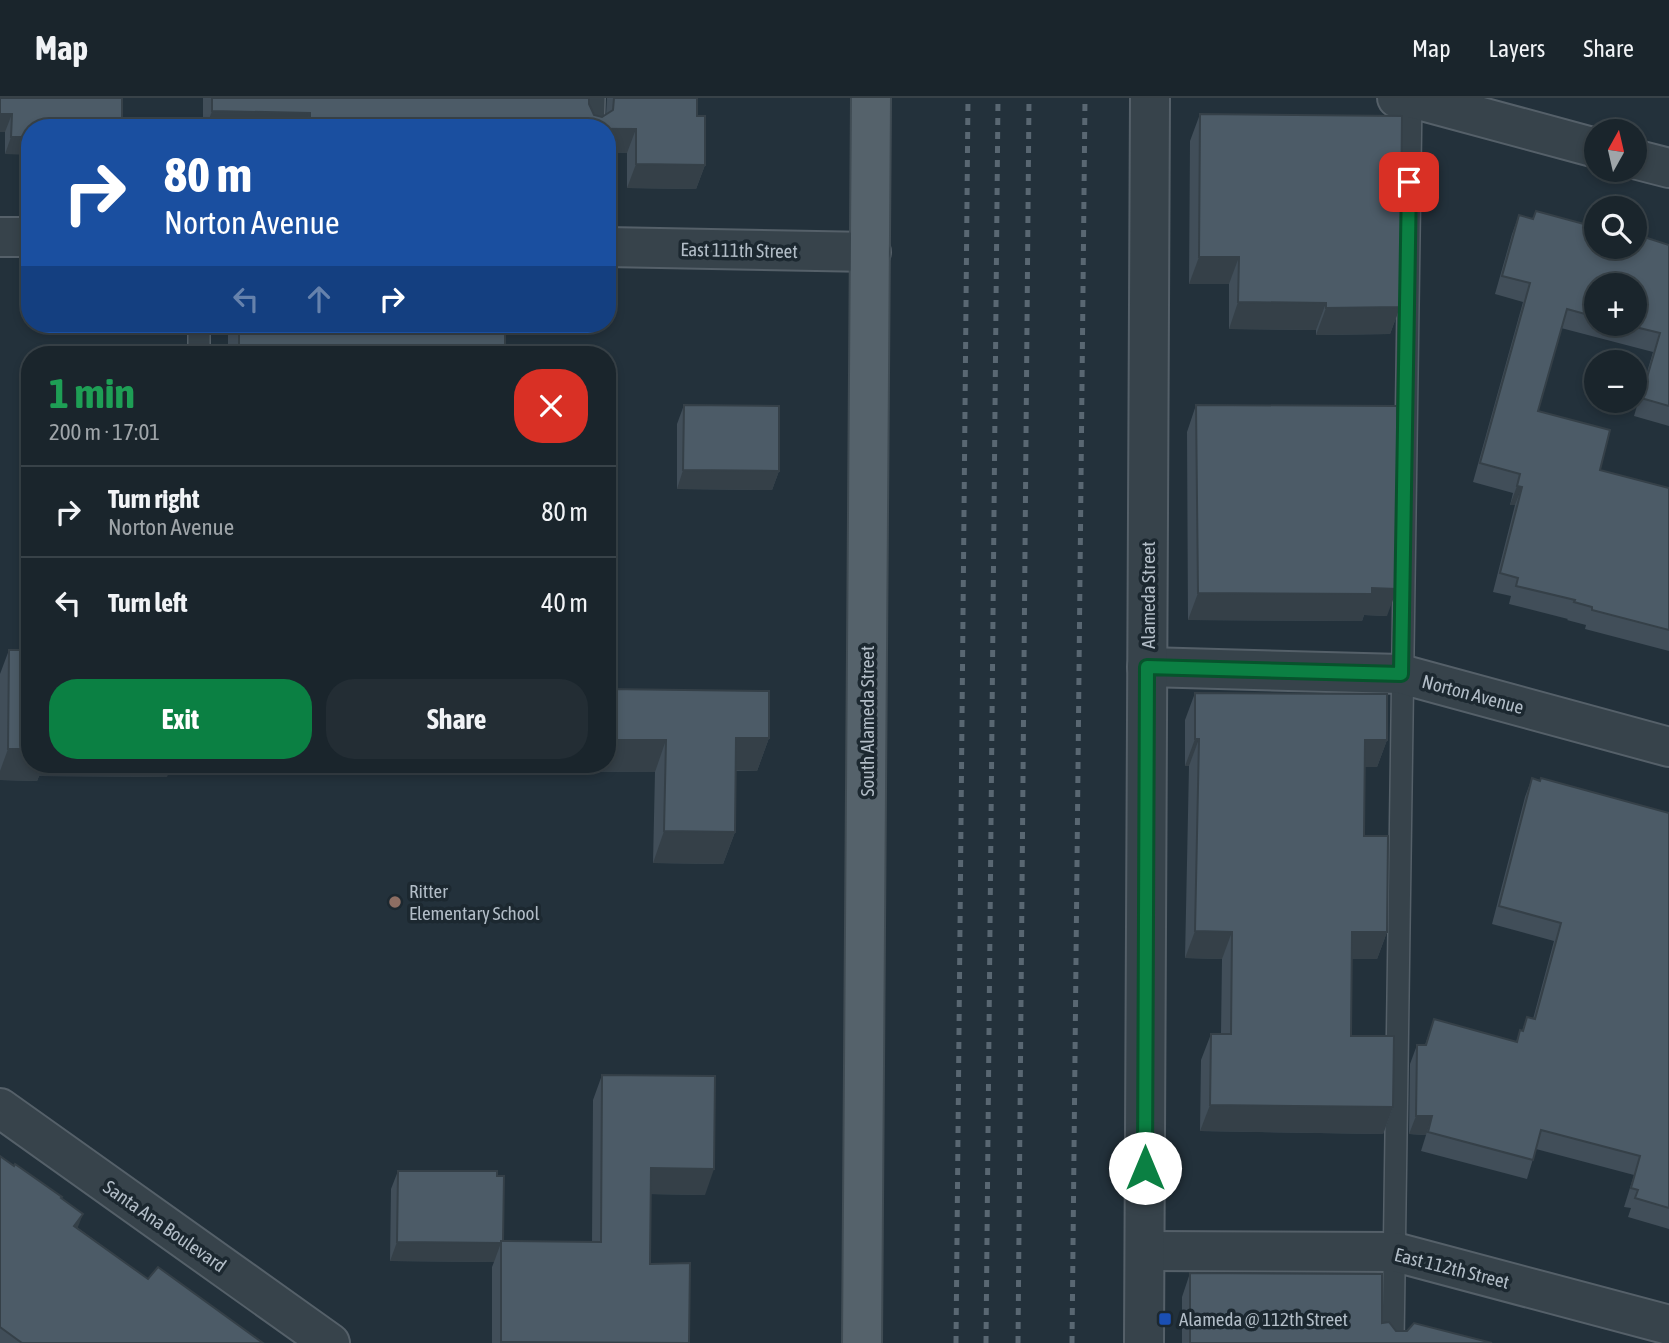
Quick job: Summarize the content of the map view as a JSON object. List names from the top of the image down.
{
  "streets": {
    "main road": ["South Alameda Street"],
    "street": [
      "East 111th Street",
      "Alameda Street",
      "Norton Avenue",
      "Santa Ana Boulevard",
      "East 112th Street"
    ]
  },
  "crossings": [
    ["East 111th Street", "South Alameda Street"],
    ["Alameda Street", "Norton Avenue"],
    ["Alameda Street", "East 112th Street"]
  ],
  "places": {
    "other": ["Ritter Elementary School"],
    "transit": ["Alameda @ 112th Street"]
  },
  "north": "top",
  "page": {
    "header": "Map",
    "nav": ["Map", "Layers", "Share"],
    "map_buttons": ["+", "−"],
    "turn": ["80 m", "Norton Avenue"],
    "heading": ["1 min", "200 m · 17:01"],
    "list": [
      {
        "name": "Turn right",
        "note": "Norton Avenue",
        "value": "80 m"
      },
      {
        "name": "Turn left",
        "value": "40 m"
      }
    ],
    "buttons": ["Exit", "Share"]
  }
}
